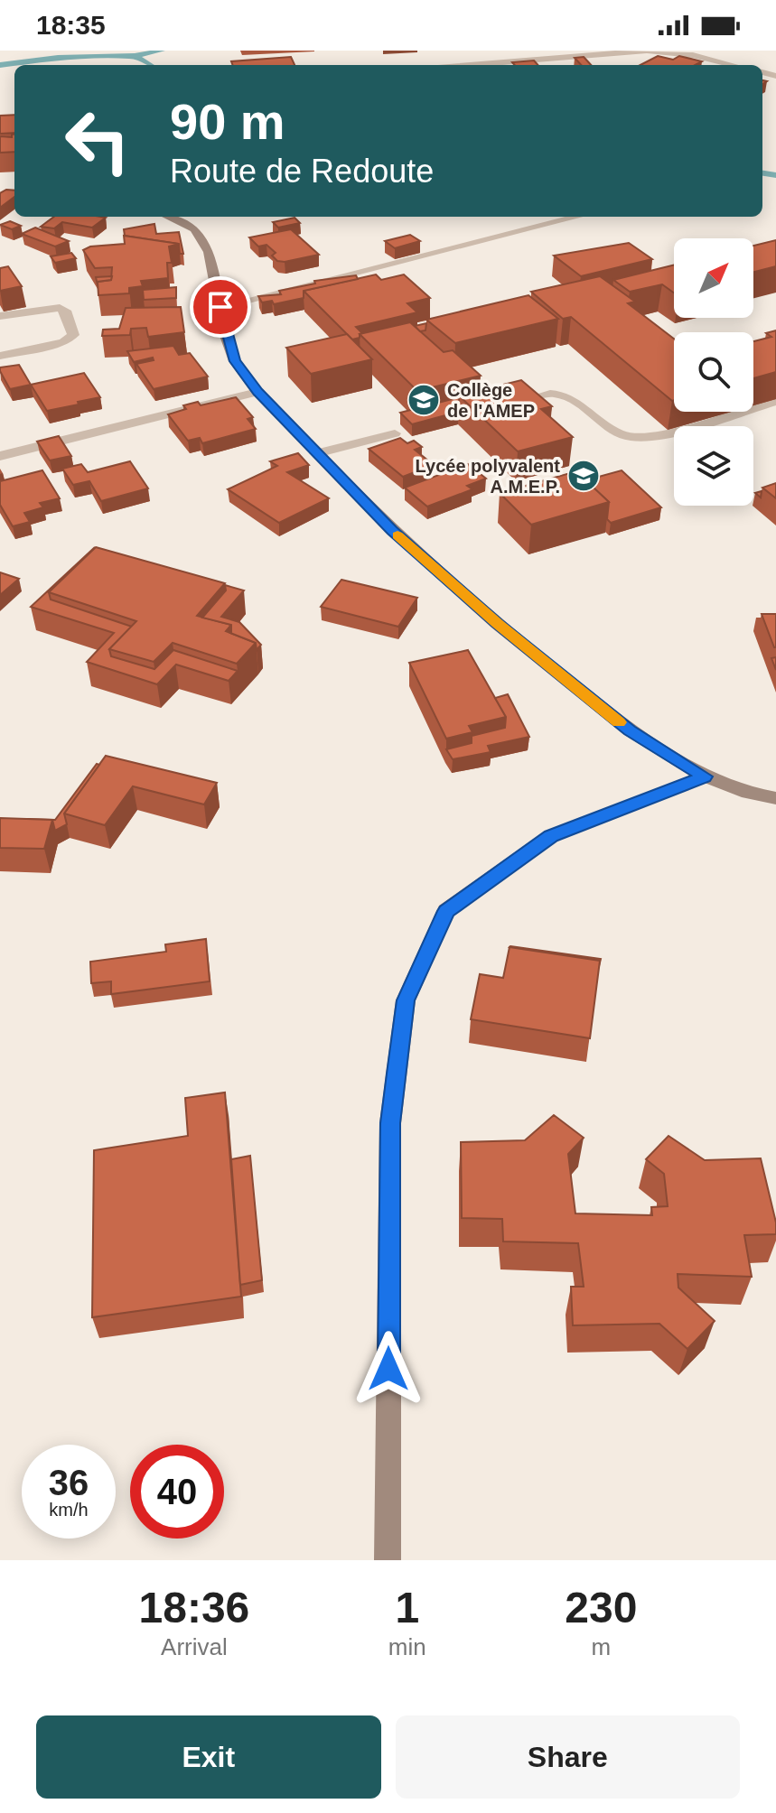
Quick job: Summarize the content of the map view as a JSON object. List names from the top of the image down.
{
  "places": {
    "school or university": ["Collège de l'AMEP", "Lycée polyvalent A.M.E.P."]
  },
  "north": "top right",
  "page": {
    "status": "18:35",
    "turn": ["90 m", "Route de Redoute"],
    "speed": "36 km/h",
    "limit": "40",
    "eta": [
      "18:36",
      "Arrival",
      "1",
      "min",
      "230",
      "m"
    ],
    "buttons": ["Exit", "Share"]
  }
}
